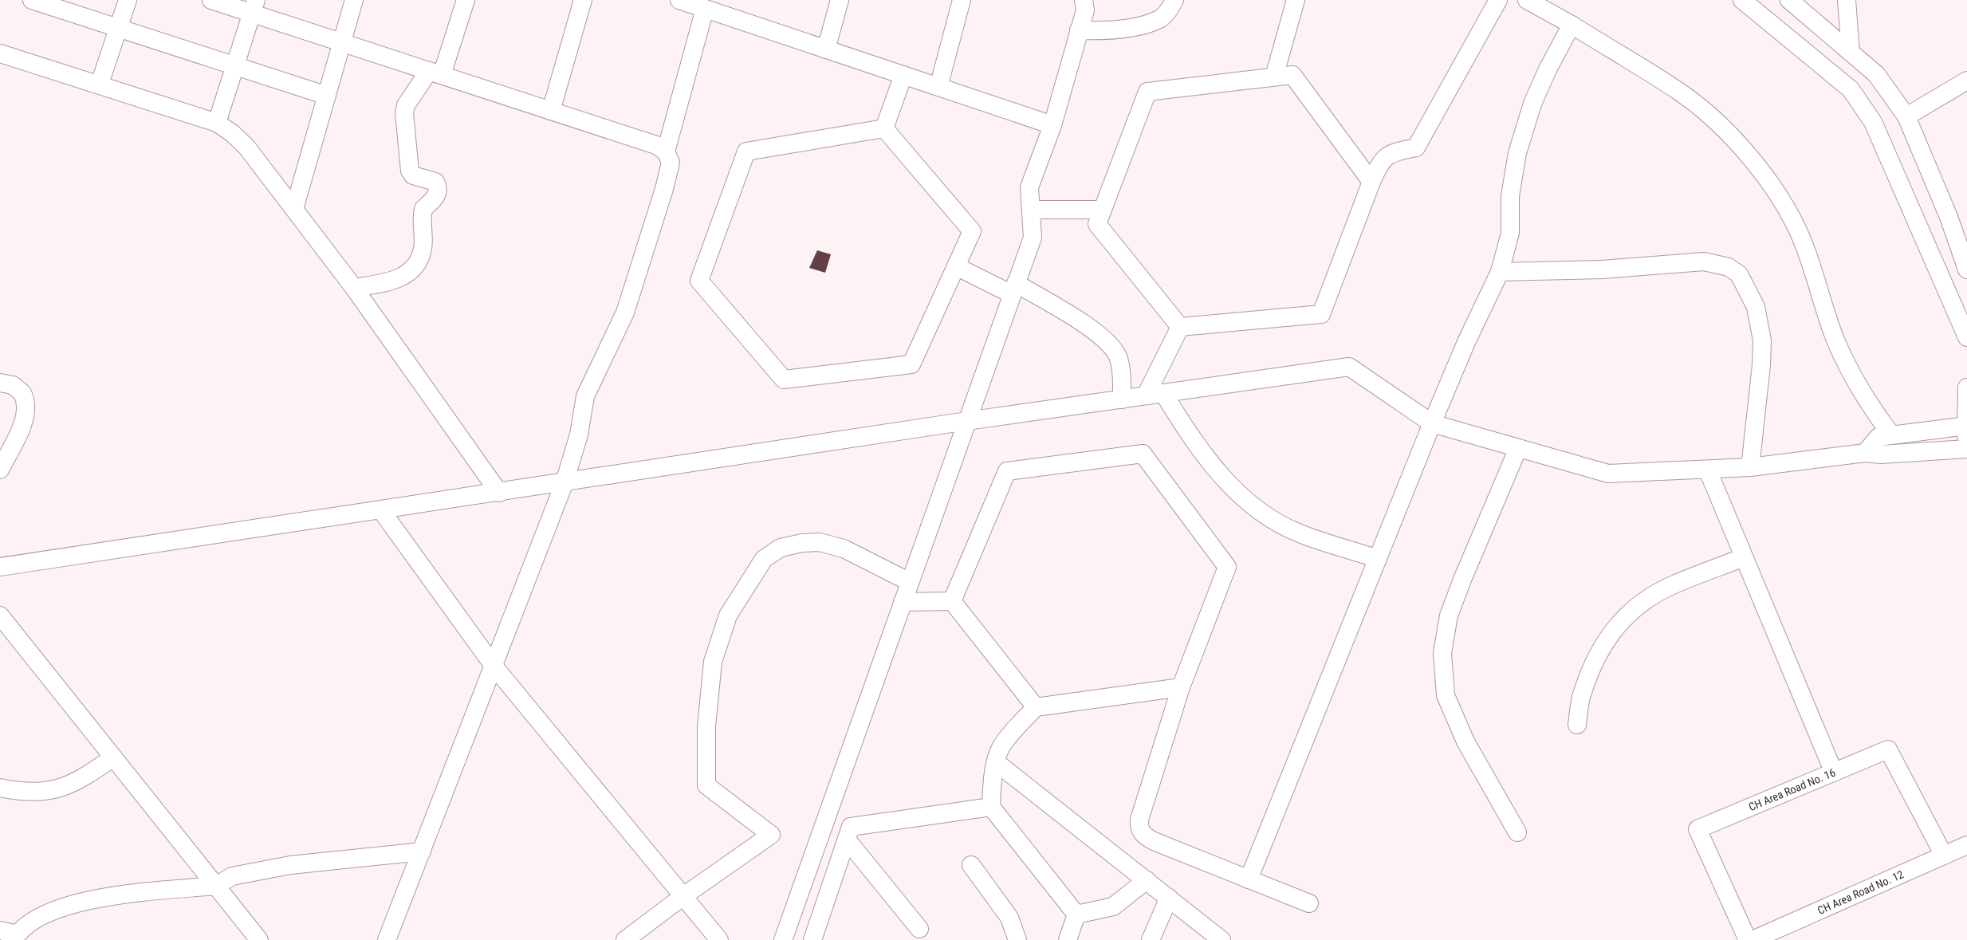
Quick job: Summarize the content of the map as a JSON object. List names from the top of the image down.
{
  "streets": {
    "street": ["CH Area Road No. 16", "CH Area Road No. 12"]
  },
  "crossings": [
    ["CH Area Road No. 16", "CH Area Road No. 12"]
  ]
}
